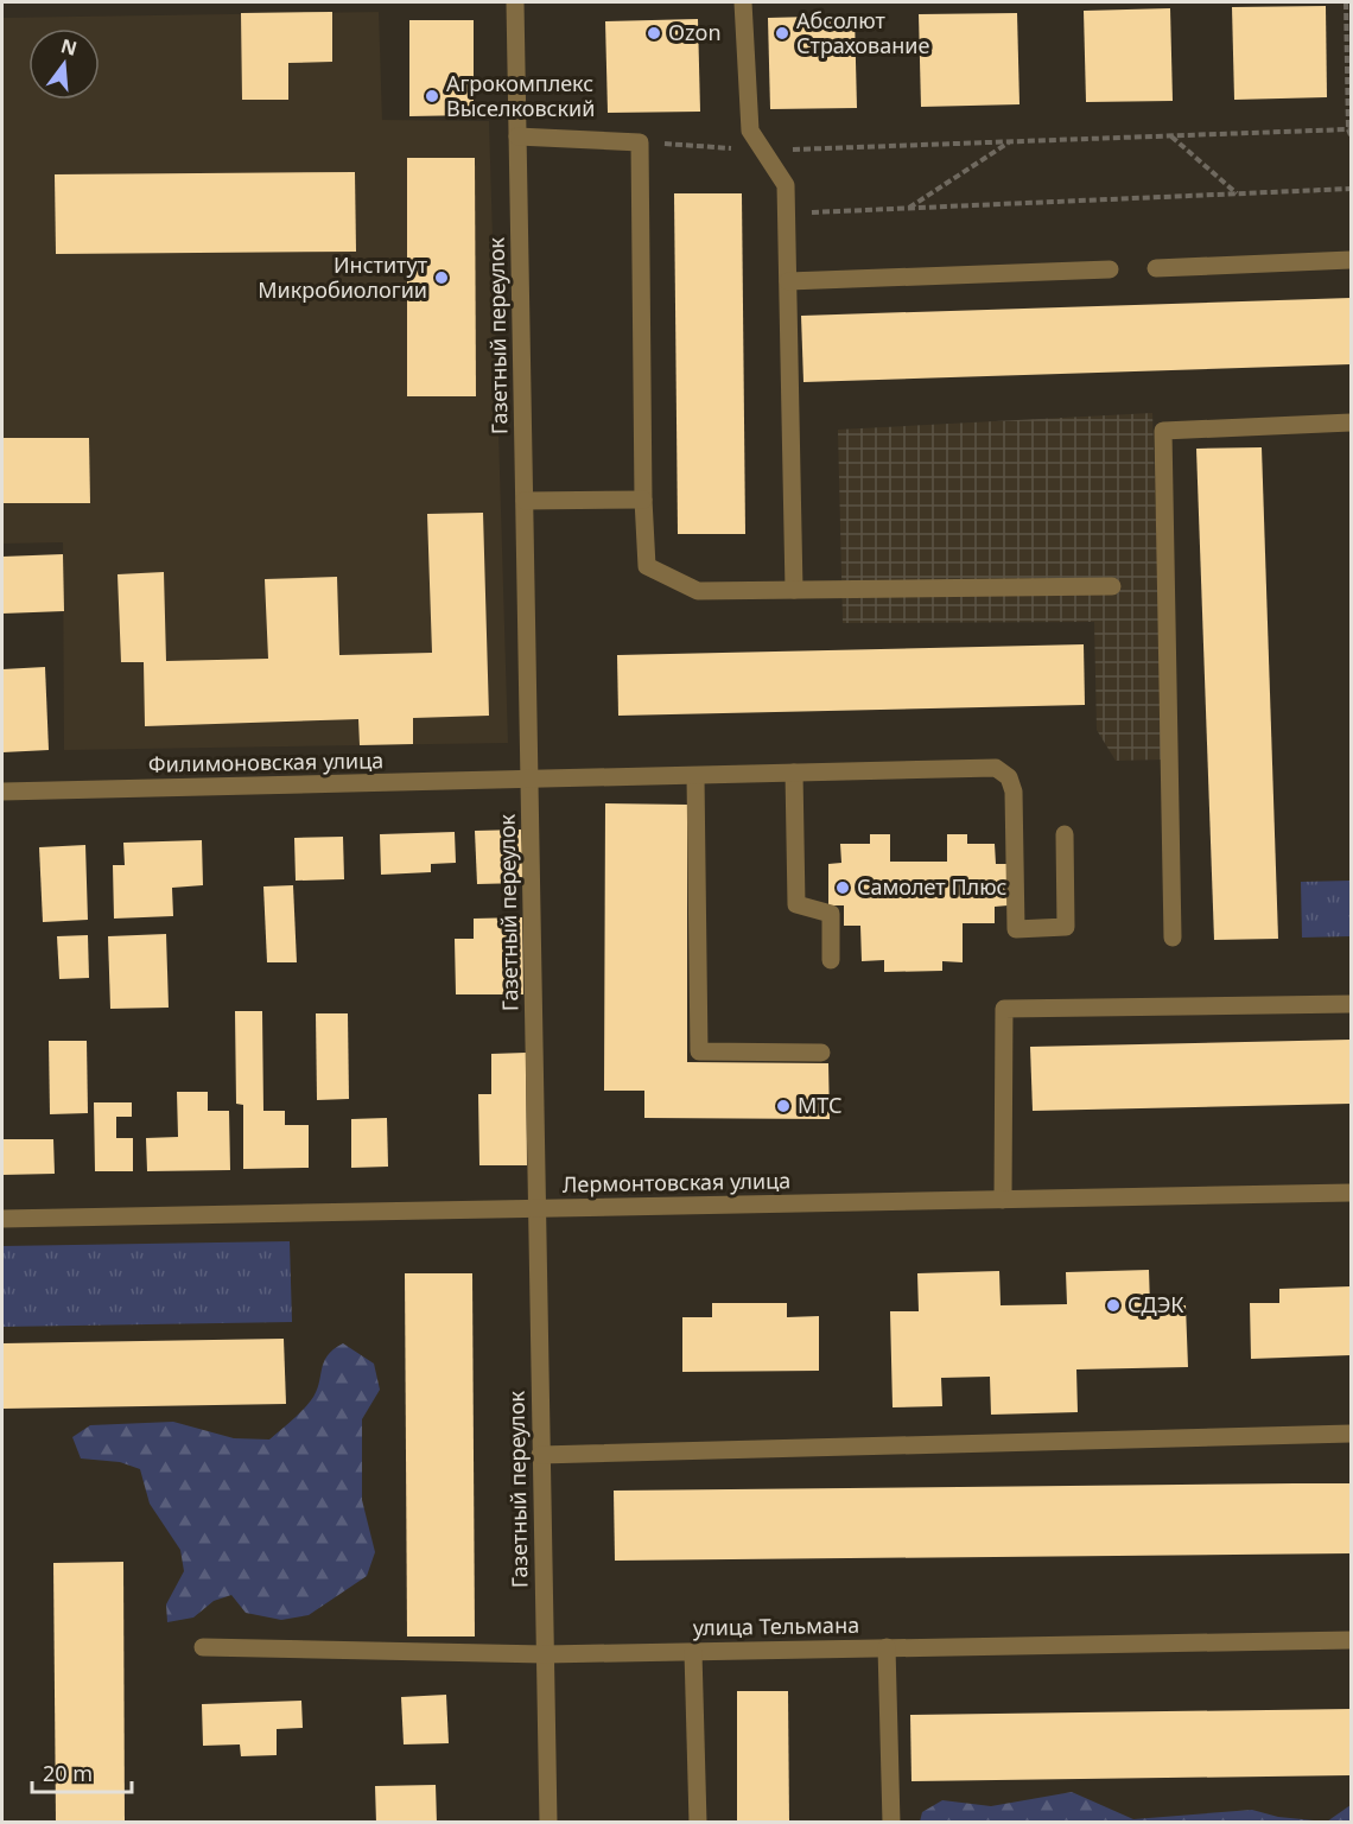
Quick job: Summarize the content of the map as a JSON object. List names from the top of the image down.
{
  "streets": {
    "street": [
      "Газетный переулок",
      "Филимоновская улица",
      "Лермонтовская улица",
      "улица Тельмана"
    ]
  },
  "crossings": [
    ["Газетный переулок", "Филимоновская улица"],
    ["Газетный переулок", "Лермонтовская улица"],
    ["Газетный переулок", "улица Тельмана"]
  ],
  "places": [
    "Ozon",
    "Абсолют Страхование",
    "Агрокомплекс Выселковский",
    "Институт Микробиологии",
    "Самолет Плюс",
    "МТС",
    "СДЭК"
  ],
  "scale_bar": "20 m",
  "north": "top"
}
